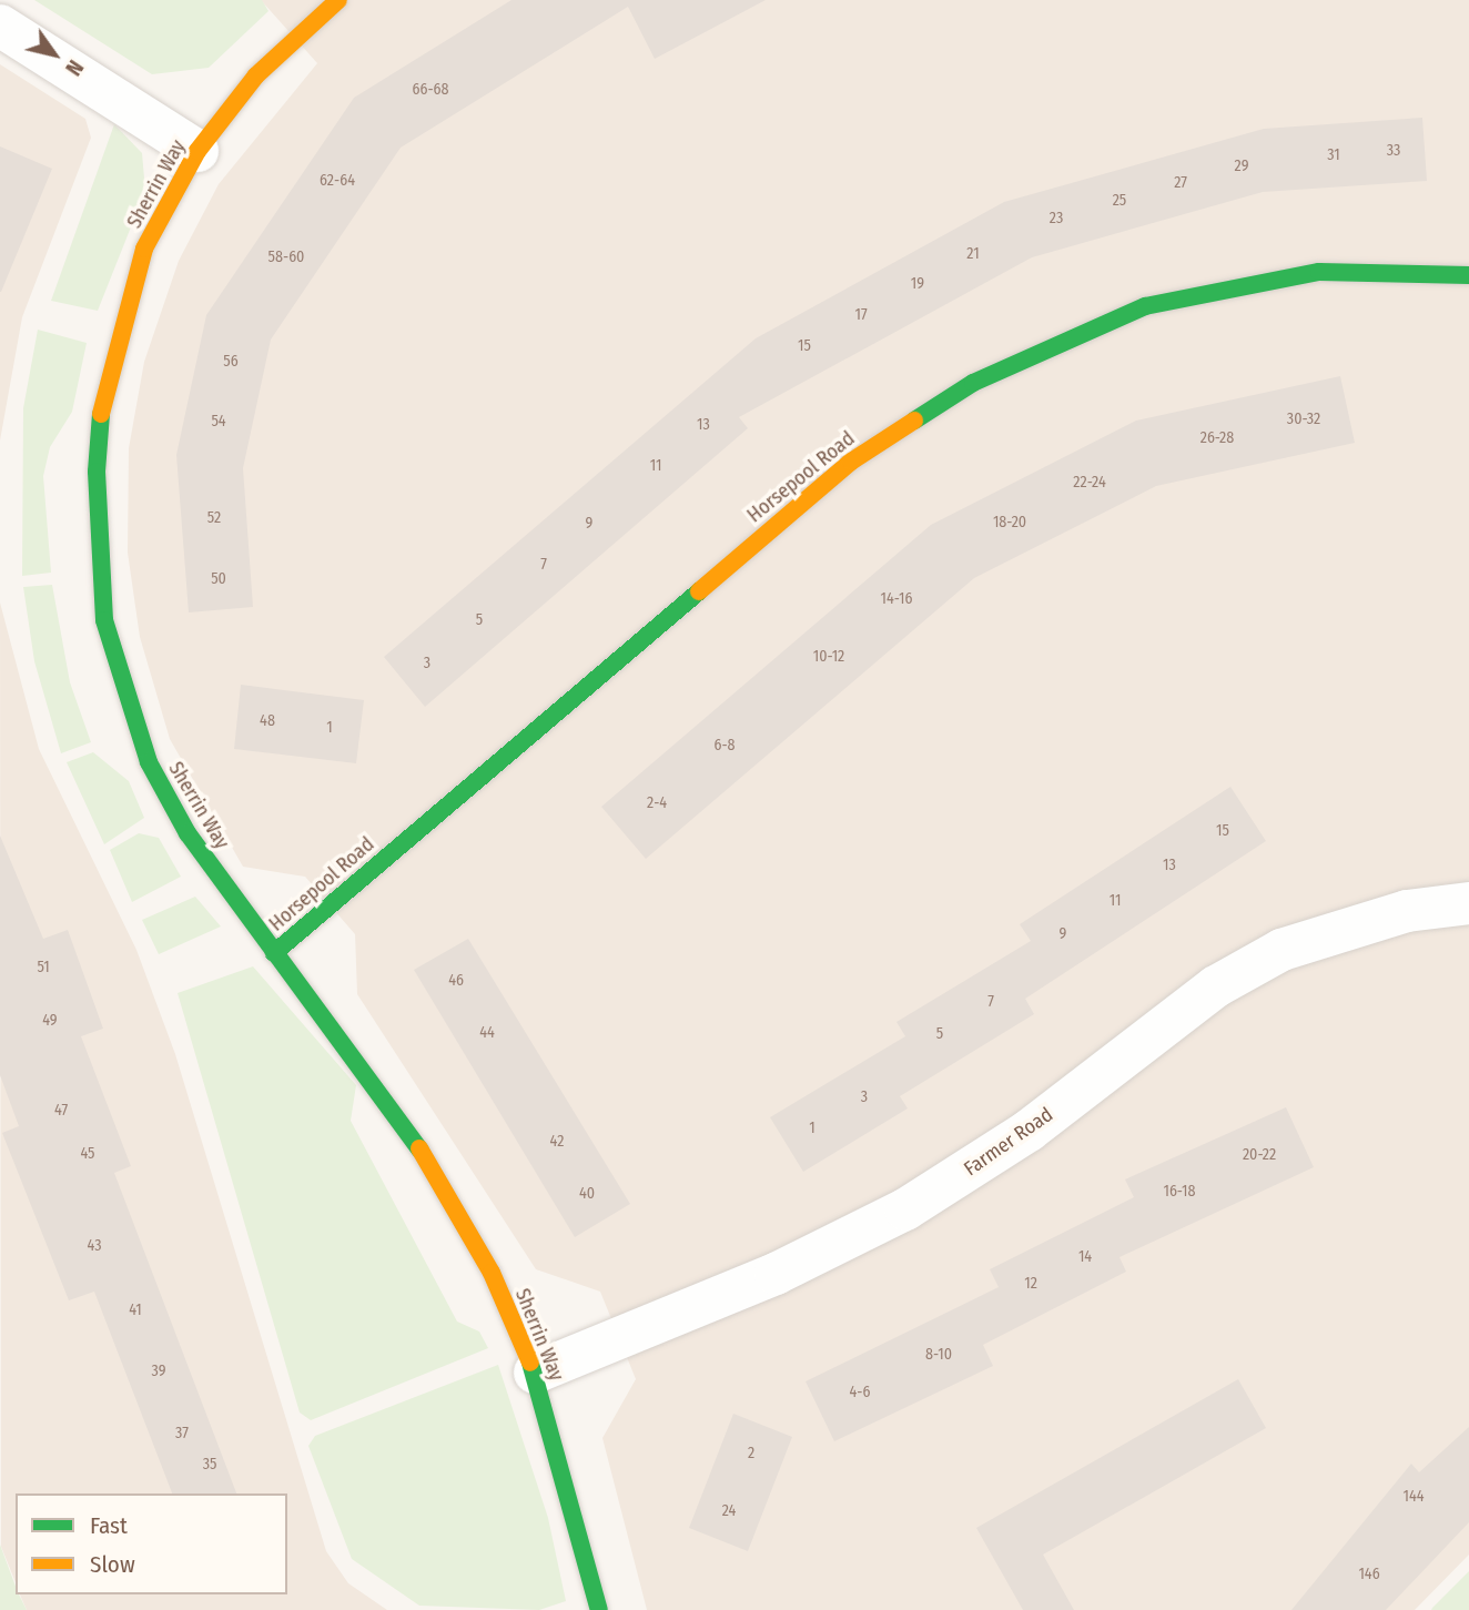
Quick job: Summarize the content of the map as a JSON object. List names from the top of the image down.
{
  "streets": {
    "street": ["Sherrin Way", "Horsepool Road", "Farmer Road"]
  },
  "crossings": [
    ["Sherrin Way", "Horsepool Road"],
    ["Sherrin Way", "Farmer Road"]
  ],
  "house_numbers": [
    "66-68",
    "33",
    "31",
    "29",
    "62-64",
    "27",
    "25",
    "23",
    "21",
    "58-60",
    "19",
    "17",
    "15",
    "56",
    "30-32",
    "54",
    "13",
    "26-28",
    "11",
    "22-24",
    "52",
    "18-20",
    "9",
    "7",
    "50",
    "14-16",
    "5",
    "10-12",
    "3",
    "48",
    "1",
    "6-8",
    "2-4",
    "15",
    "13",
    "11",
    "9",
    "51",
    "46",
    "7",
    "49",
    "44",
    "5",
    "3",
    "47",
    "1",
    "42",
    "45",
    "20-22",
    "16-18",
    "40",
    "43",
    "14",
    "12",
    "41",
    "8-10",
    "39",
    "4-6",
    "37",
    "2",
    "35",
    "144",
    "24",
    "146"
  ],
  "legend": ["Fast", "Slow"],
  "north": "bottom right"
}
